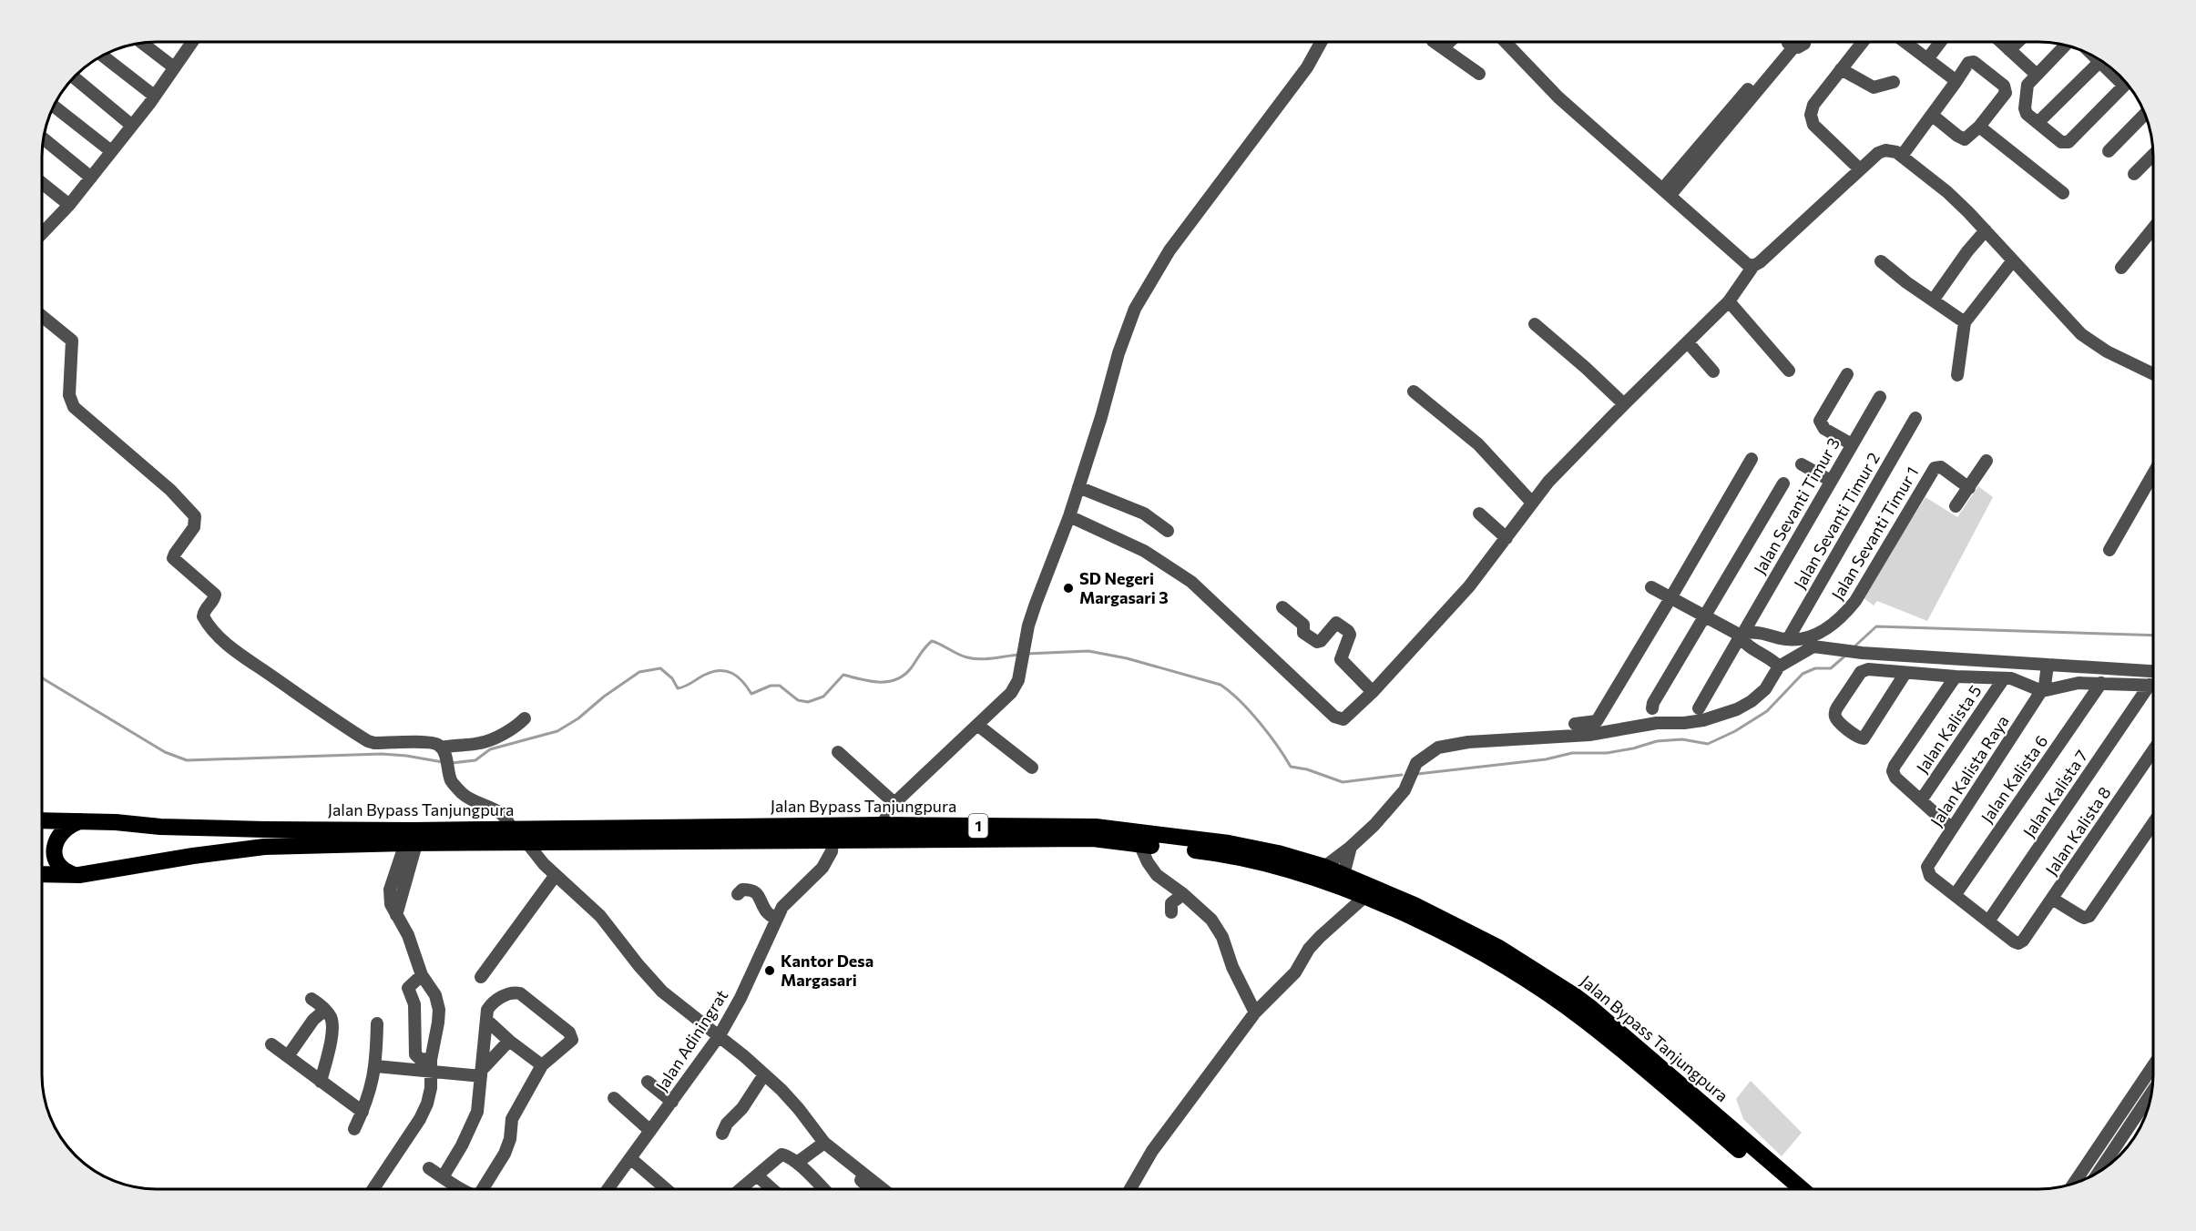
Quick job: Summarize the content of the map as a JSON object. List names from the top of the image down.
{
  "streets": {
    "highway": ["Jalan Bypass Tanjungpura", "1"],
    "street": [
      "Jalan Sevanti Timur 3",
      "Jalan Sevanti Timur 2",
      "Jalan Sevanti Timur 1",
      "Jalan Kalista 5",
      "Jalan Kalista Raya",
      "Jalan Kalista 6",
      "Jalan Kalista 7",
      "Jalan Kalista 8",
      "Jalan Adiningrat"
    ]
  },
  "crossings": [
    ["Jalan Sevanti Timur 2", "Jalan Sevanti Timur 1"],
    ["Jalan Kalista Raya", "Jalan Kalista 6"],
    ["Jalan Kalista 7", "Jalan Kalista 8"],
    ["Jalan Bypass Tanjungpura", "Jalan Adiningrat"]
  ],
  "places": ["SD Negeri Margasari 3", "Kantor Desa Margasari"]
}
